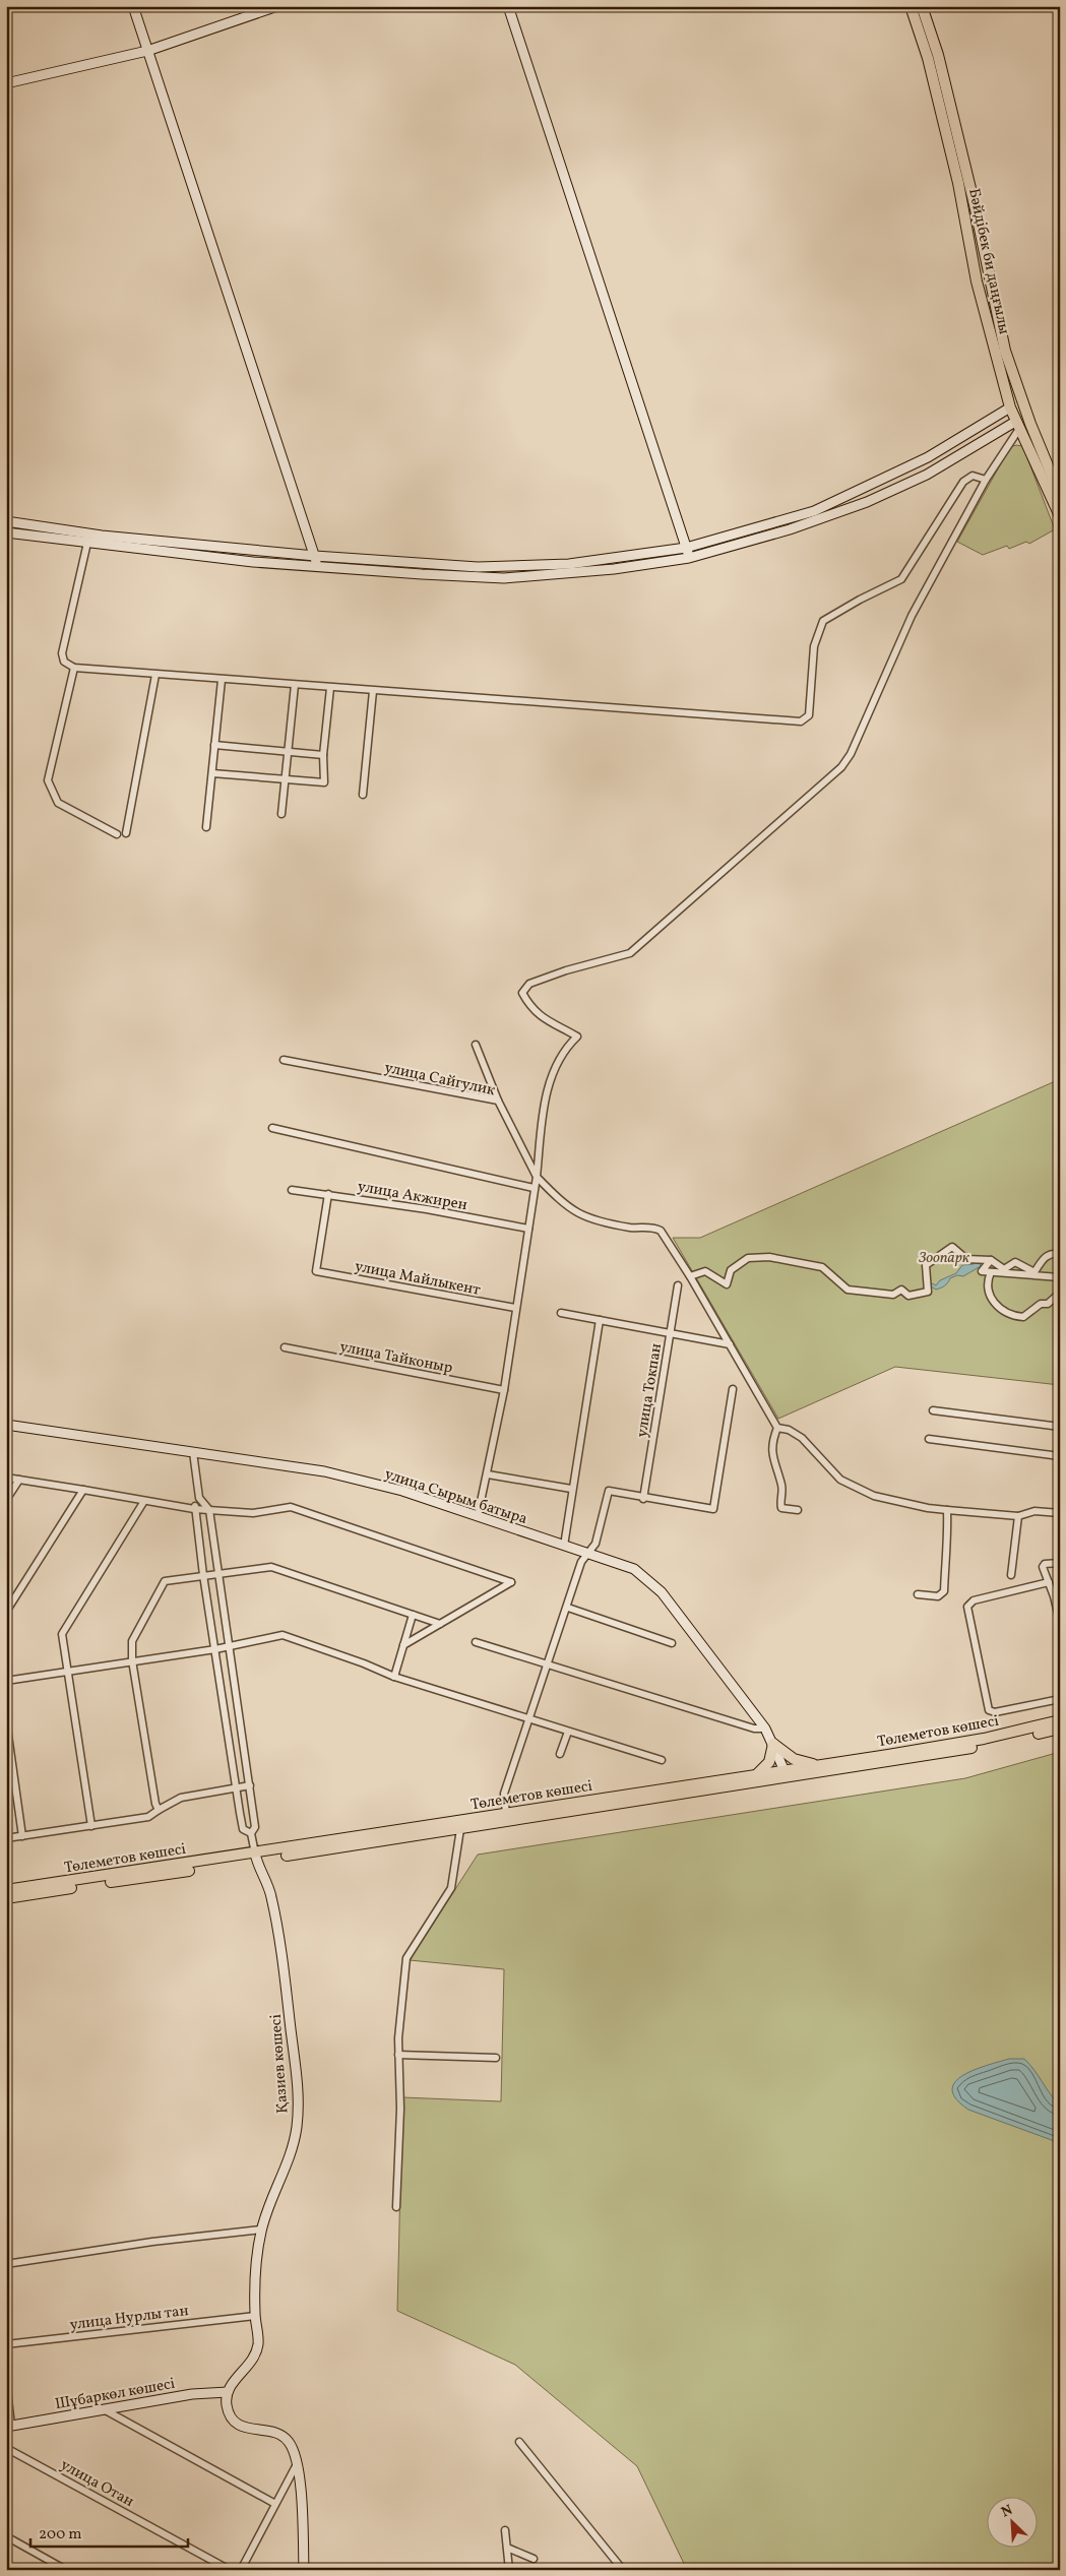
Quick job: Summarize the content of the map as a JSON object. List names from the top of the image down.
{
  "streets": {
    "main road": ["Бәйдібек би даңғылы", "Төлеметов көшесі"],
    "street": [
      "улица Сайгулик",
      "улица Акжирен",
      "улица Майлыкент",
      "улица Тайконыр",
      "улица Токпан",
      "улица Сырым батыра",
      "Қазиев көшесі",
      "улица Нурлы тан",
      "Шұбаркөл көшесі",
      "улица Отан"
    ]
  },
  "crossings": [
    ["улица Акжирен", "улица Майлыкент"],
    ["улица Сырым батыра", "Төлеметов көшесі"],
    ["Төлеметов көшесі", "Қазиев көшесі"],
    ["Қазиев көшесі", "улица Нурлы тан"],
    ["Қазиев көшесі", "Шұбаркөл көшесі"]
  ],
  "parks": ["Зоопарк"],
  "scale_bar": "200 m",
  "north": "top left"
}
